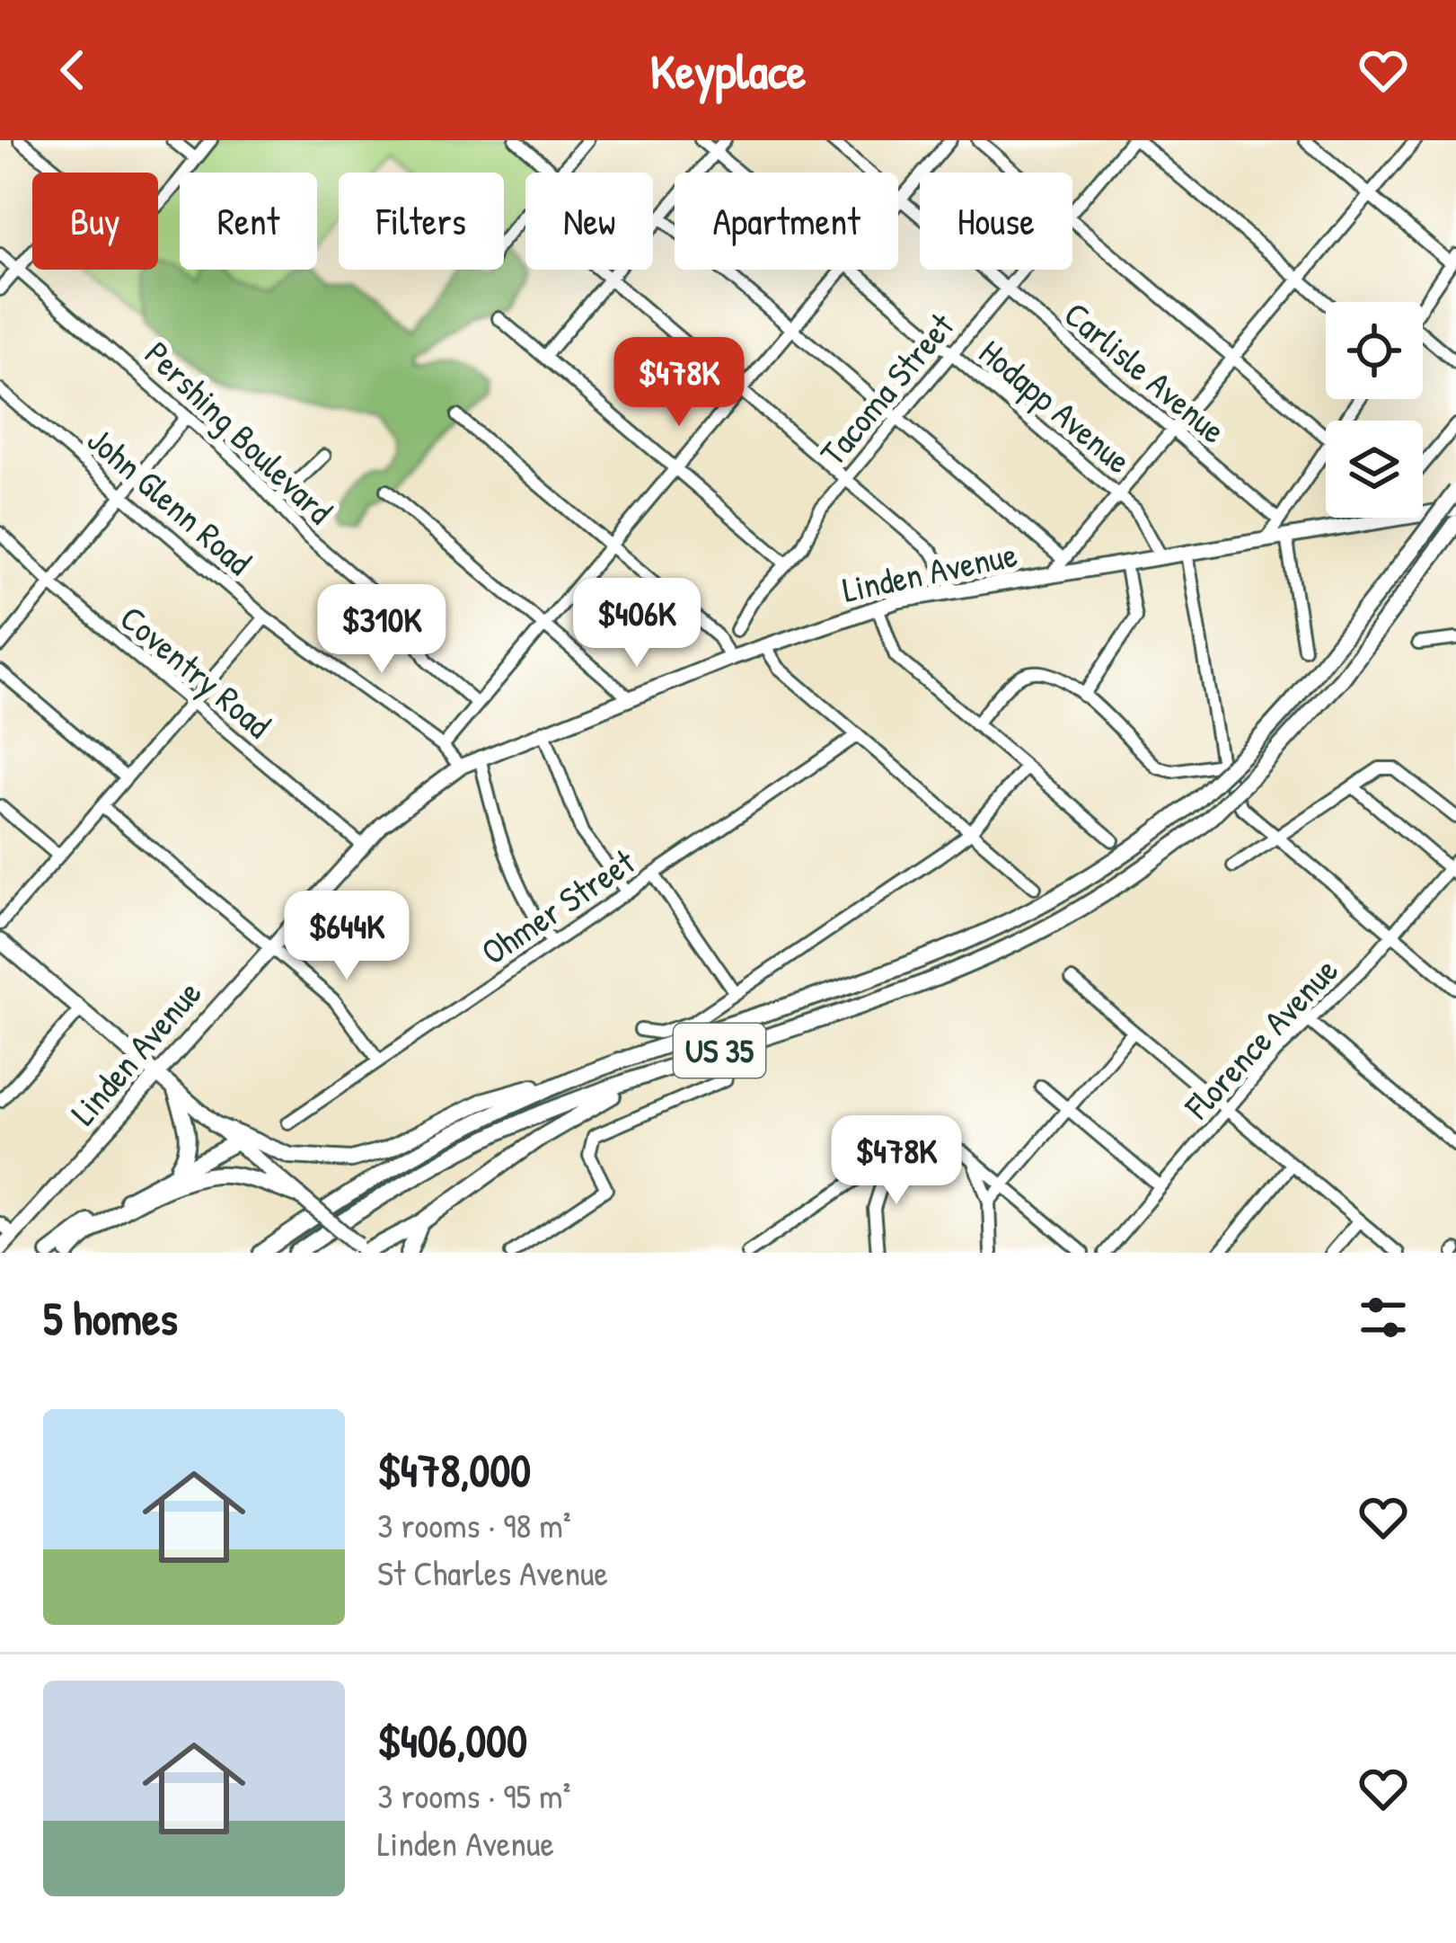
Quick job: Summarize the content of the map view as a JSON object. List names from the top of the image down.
{
  "streets": {
    "highway": ["US 35"],
    "main road": ["Linden Avenue"],
    "street": [
      "Carlisle Avenue",
      "Tacoma Street",
      "Hodapp Avenue",
      "Pershing Boulevard",
      "John Glenn Road",
      "Coventry Road",
      "Ohmer Street",
      "Florence Avenue"
    ]
  },
  "crossings": [
    ["Carlisle Avenue", "Tacoma Street"],
    ["Tacoma Street", "Hodapp Avenue"],
    ["Hodapp Avenue", "Linden Avenue"],
    ["John Glenn Road", "Linden Avenue"],
    ["Linden Avenue", "Coventry Road"]
  ],
  "page": {
    "header": "Keyplace",
    "chip": [
      "Buy",
      "Rent",
      "Filters",
      "New",
      "Apartment",
      "House"
    ],
    "price": [
      "$478K",
      "$406K",
      "$310K",
      "$644K",
      "$478K"
    ],
    "heading": "5 homes",
    "list": [
      {
        "name": "$478,000",
        "note": "3 rooms · 98 m² · St Charles Avenue"
      },
      {
        "name": "$406,000",
        "note": "3 rooms · 95 m² · Linden Avenue"
      }
    ]
  }
}
